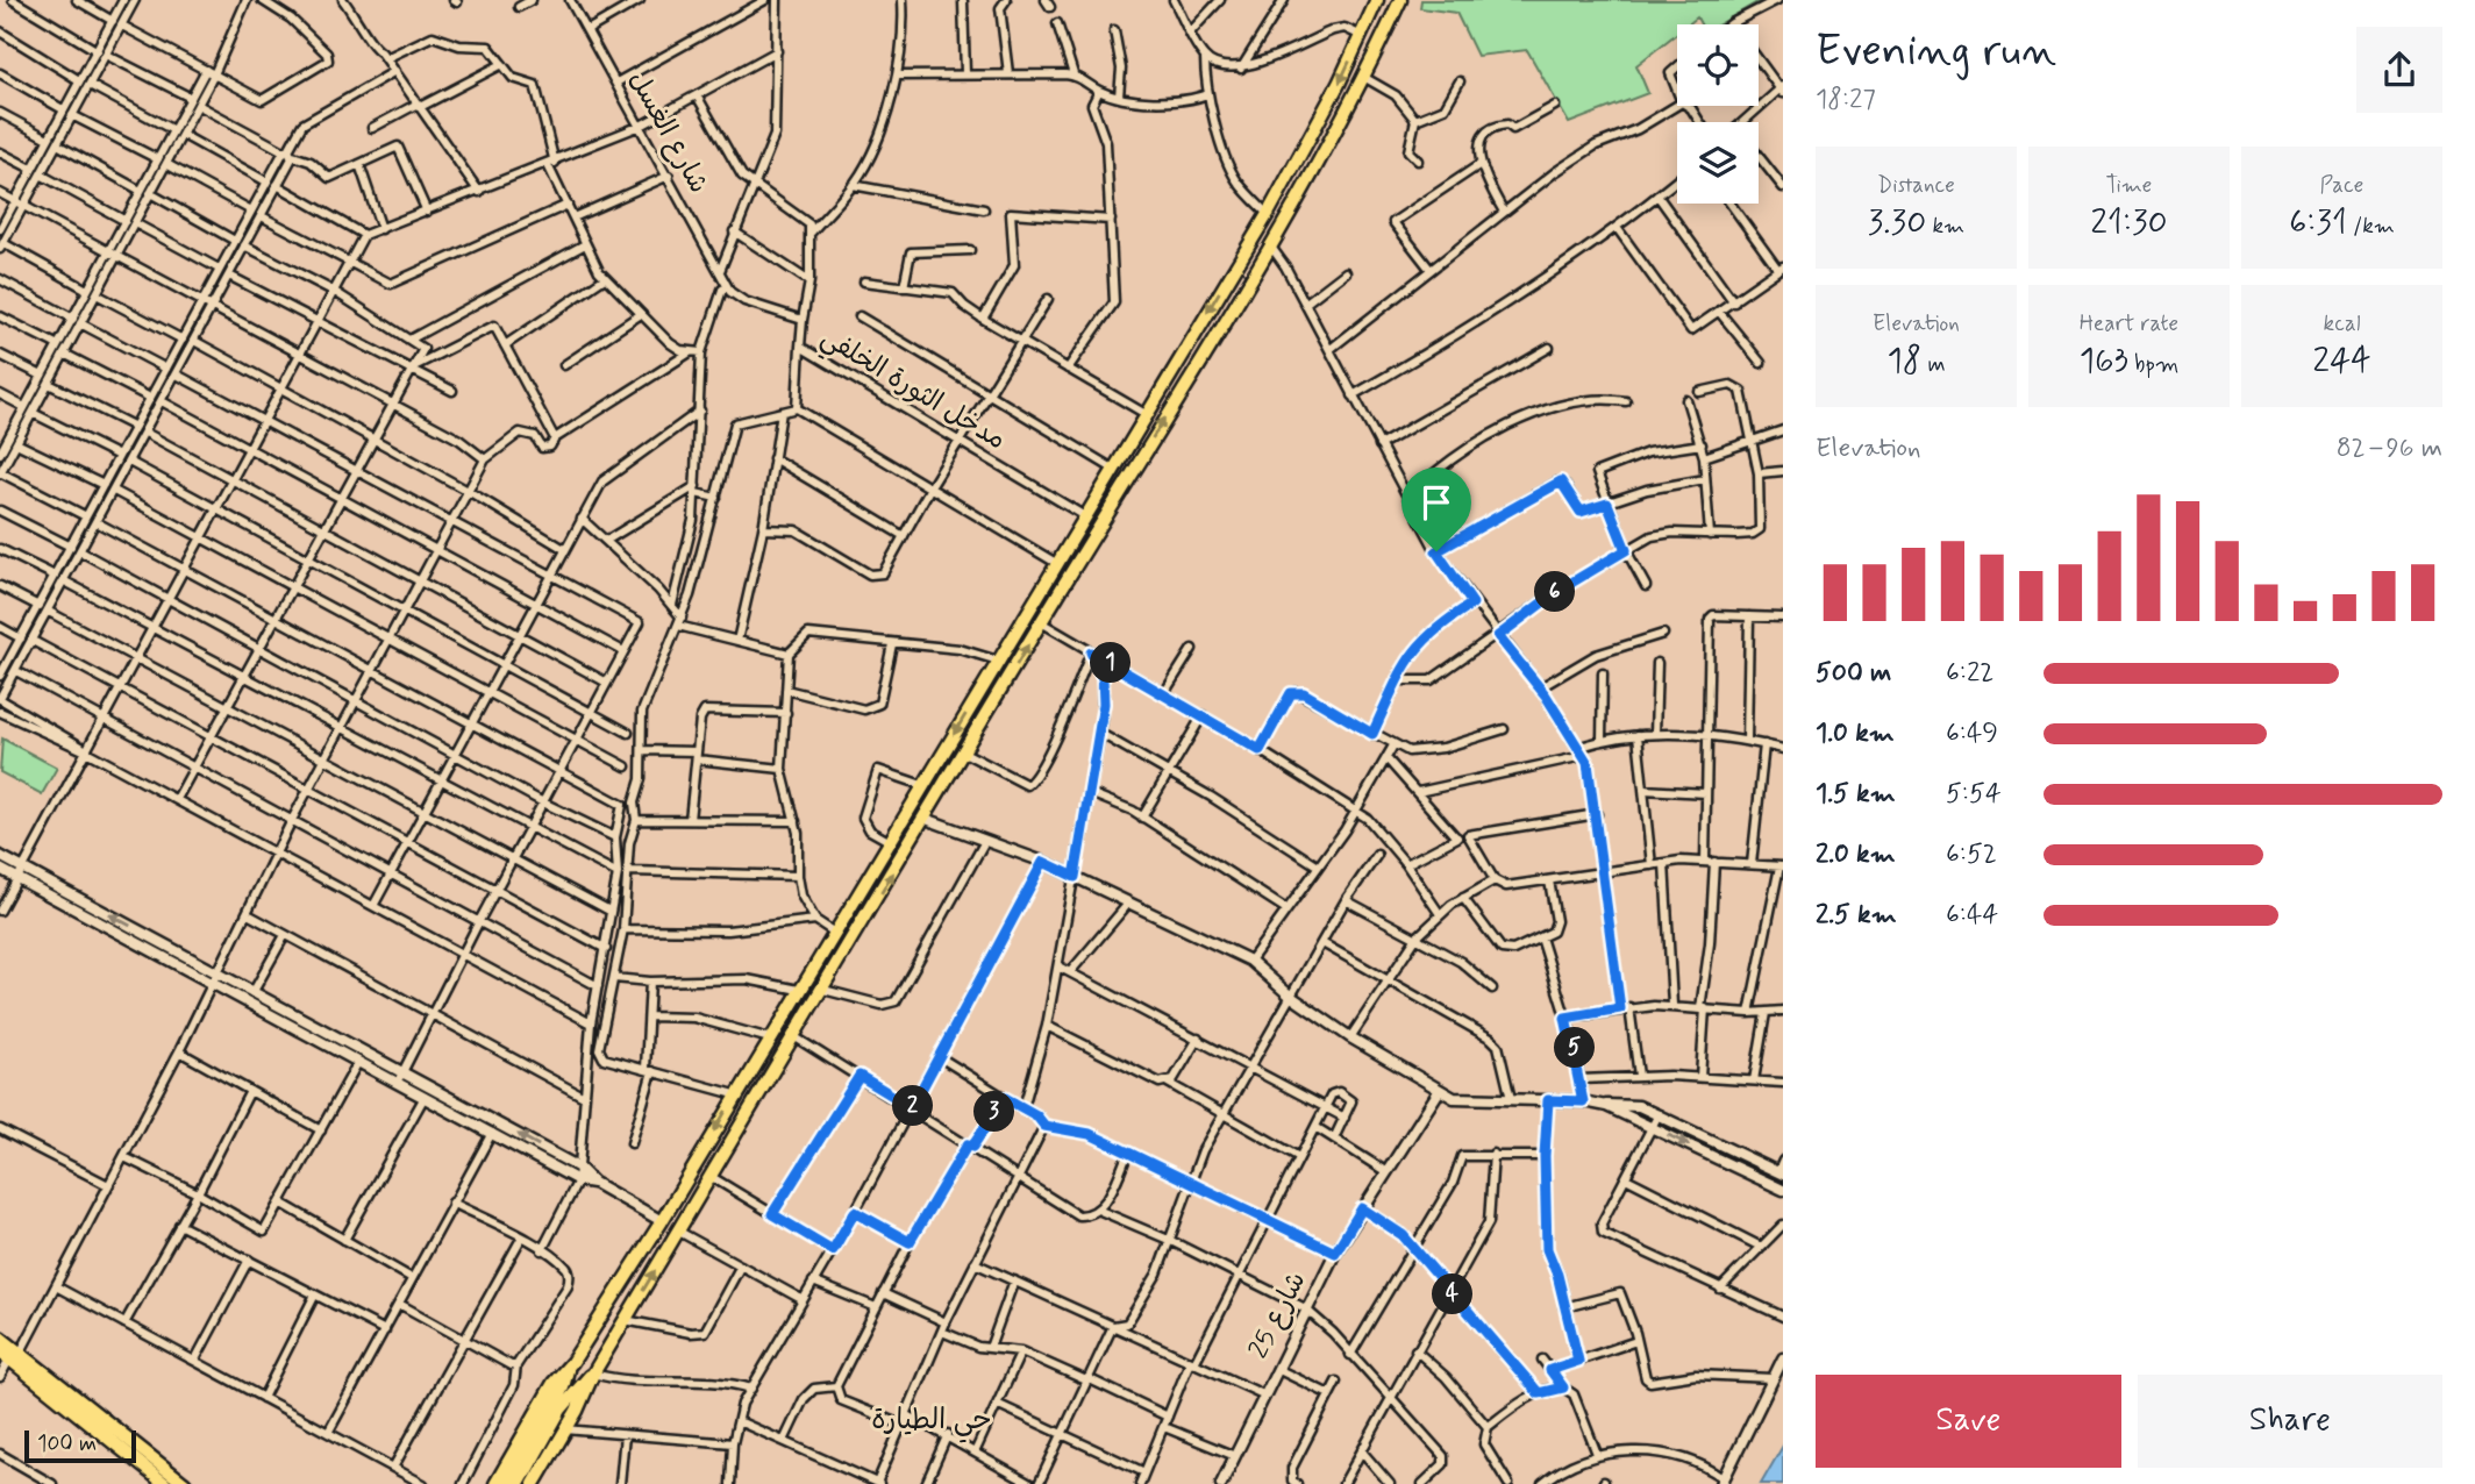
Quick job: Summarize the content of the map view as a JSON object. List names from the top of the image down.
{
  "streets": {
    "street": ["شارع الغسل", "مدخل الثورة الخلفي", "شارع 25"]
  },
  "crossings": [
    ["شارع الغسل", "مدخل الثورة الخلفي"]
  ],
  "districts": ["حي الطيارة"],
  "scale_bar": "100 m",
  "page": {
    "heading": ["Evening run", "18:27"],
    "stats": [
      ["Distance", "3.30 km"],
      ["Time", "21:30"],
      ["Pace", "6:31 /km"],
      ["Elevation", "18 m"],
      ["Heart rate", "163 bpm"],
      ["kcal", "244"]
    ],
    "chart": ["Elevation", "82–96 m"],
    "pins": [
      "6",
      "1",
      "5",
      "2",
      "3",
      "4"
    ],
    "list": [
      {
        "name": "500 m",
        "note": "6:22"
      },
      {
        "name": "1.0 km",
        "note": "6:49"
      },
      {
        "name": "1.5 km",
        "note": "5:54"
      },
      {
        "name": "2.0 km",
        "note": "6:52"
      },
      {
        "name": "2.5 km",
        "note": "6:44"
      }
    ],
    "buttons": ["Save", "Share"],
    "scale": "100 m"
  }
}
